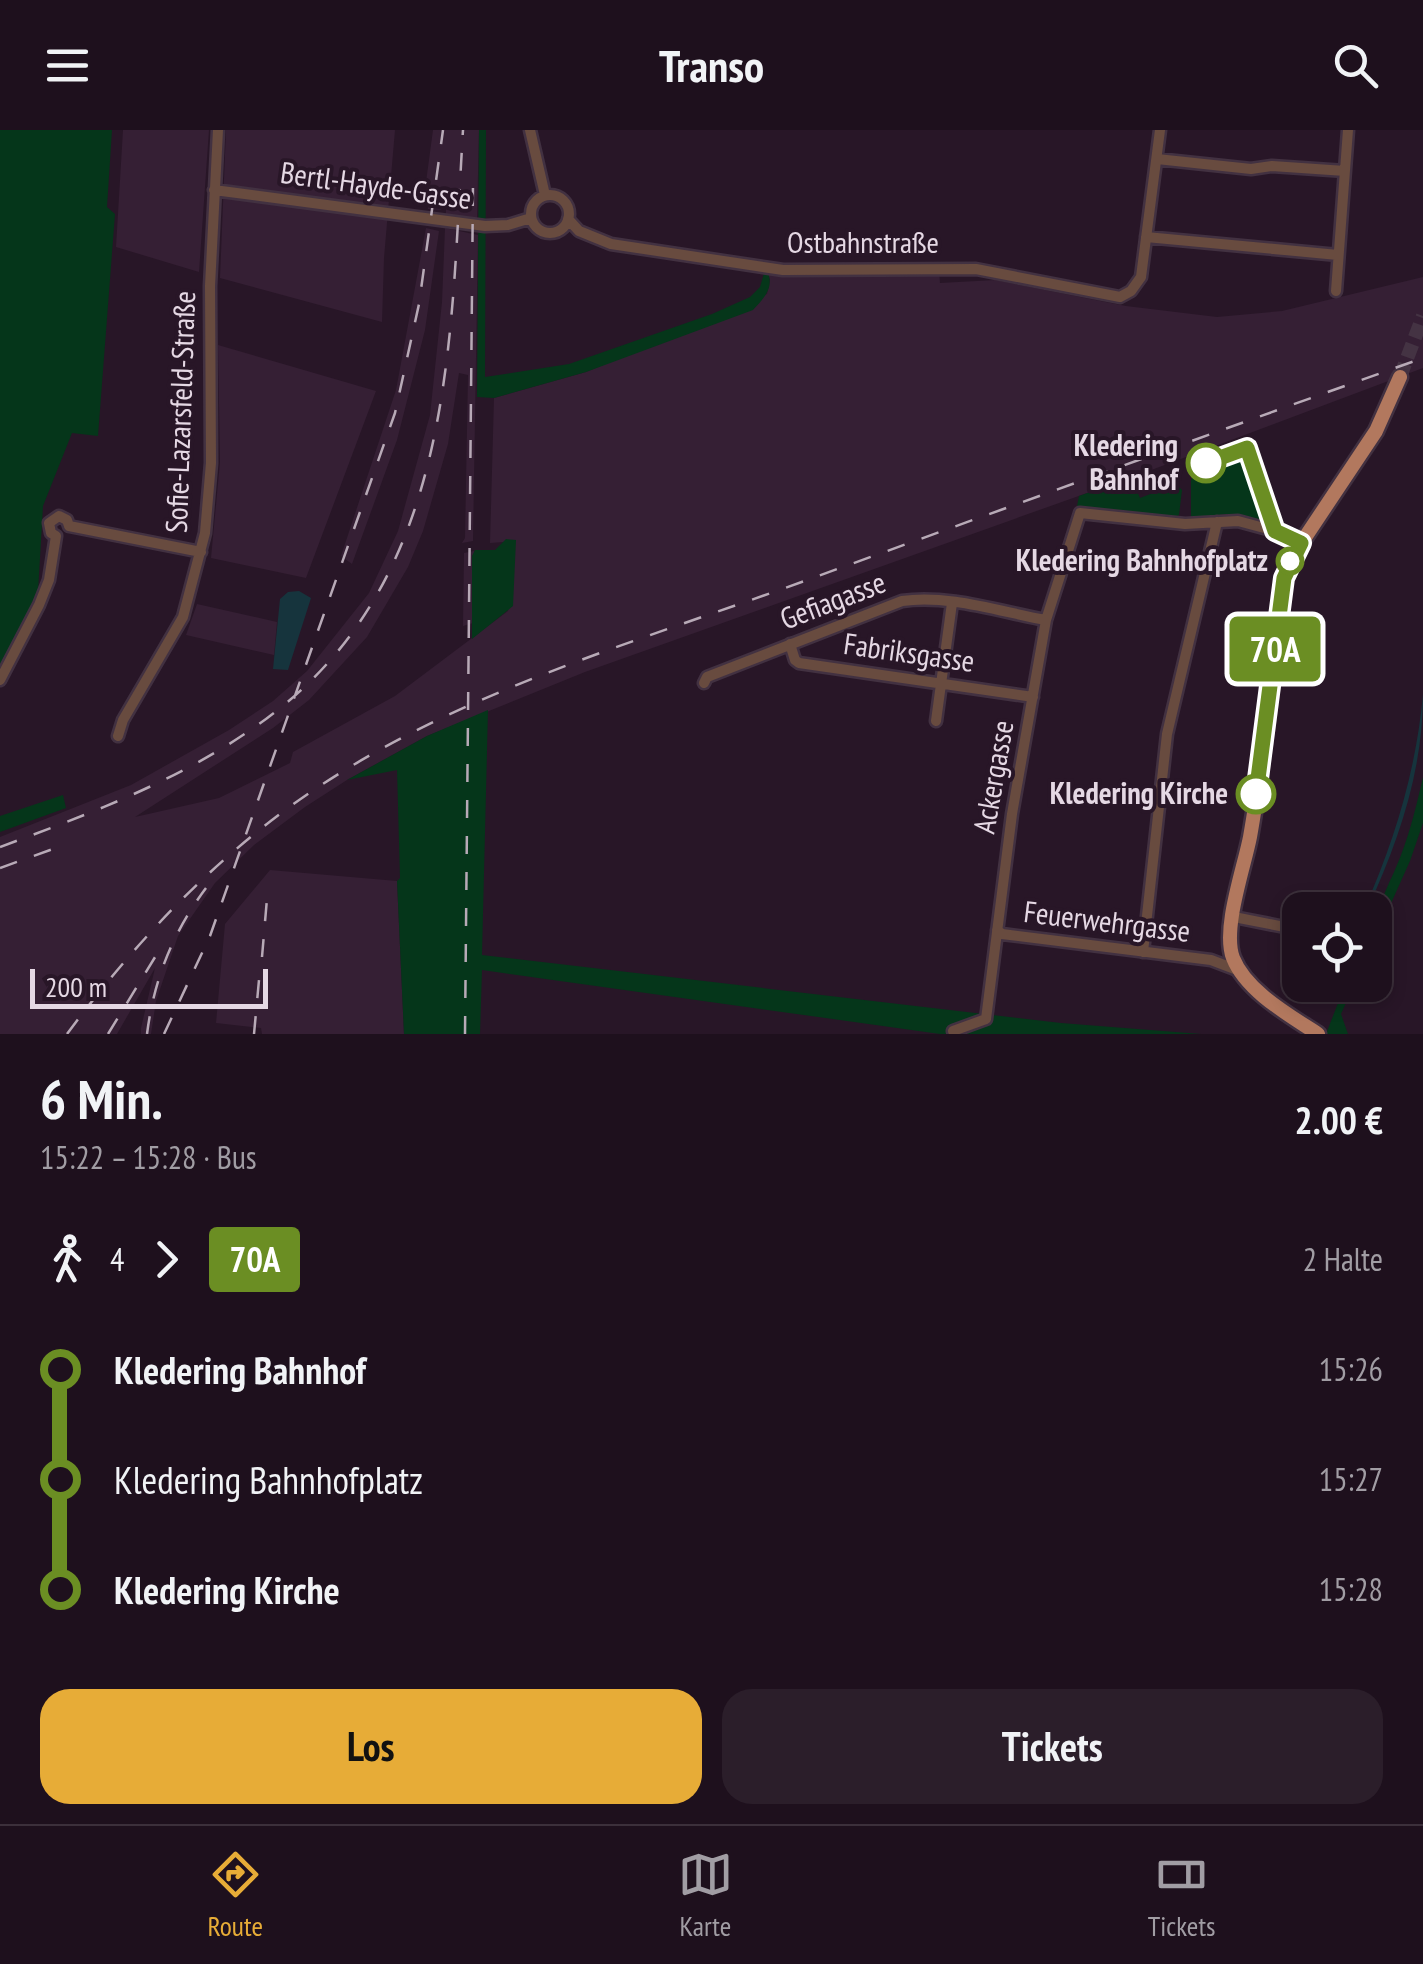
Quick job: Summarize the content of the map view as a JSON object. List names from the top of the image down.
{
  "streets": {
    "street": [
      "Bertl-Hayde-Gasse",
      "Ostbahnstraße",
      "Sofie-Lazarsfeld-Straße",
      "Gefiagasse",
      "Fabriksgasse",
      "Ackergasse",
      "Feuerwehrgasse"
    ]
  },
  "crossings": [
    ["Bertl-Hayde-Gasse", "Ostbahnstraße"],
    ["Bertl-Hayde-Gasse", "Sofie-Lazarsfeld-Straße"],
    ["Gefiagasse", "Fabriksgasse"],
    ["Gefiagasse", "Ackergasse"],
    ["Fabriksgasse", "Ackergasse"],
    ["Ackergasse", "Feuerwehrgasse"]
  ],
  "places": ["Kledering Bahnhof", "Kledering Bahnhofplatz", "Kledering Kirche"],
  "lines": ["bus line 70A"],
  "scale_bar": "200 m",
  "page": {
    "header": "Transo",
    "on_map": "70A",
    "scale": "200 m",
    "heading": ["6 Min.", "15:22 – 15:28 · Bus", "2.00 €"],
    "legs": ["4", "70A", "2 Halte"],
    "list": [
      {
        "name": "Kledering Bahnhof",
        "value": "15:26"
      },
      {
        "name": "Kledering Bahnhofplatz",
        "value": "15:27"
      },
      {
        "name": "Kledering Kirche",
        "value": "15:28"
      }
    ],
    "buttons": ["Los", "Tickets"],
    "tabs": ["Route", "Karte", "Tickets"]
  }
}
